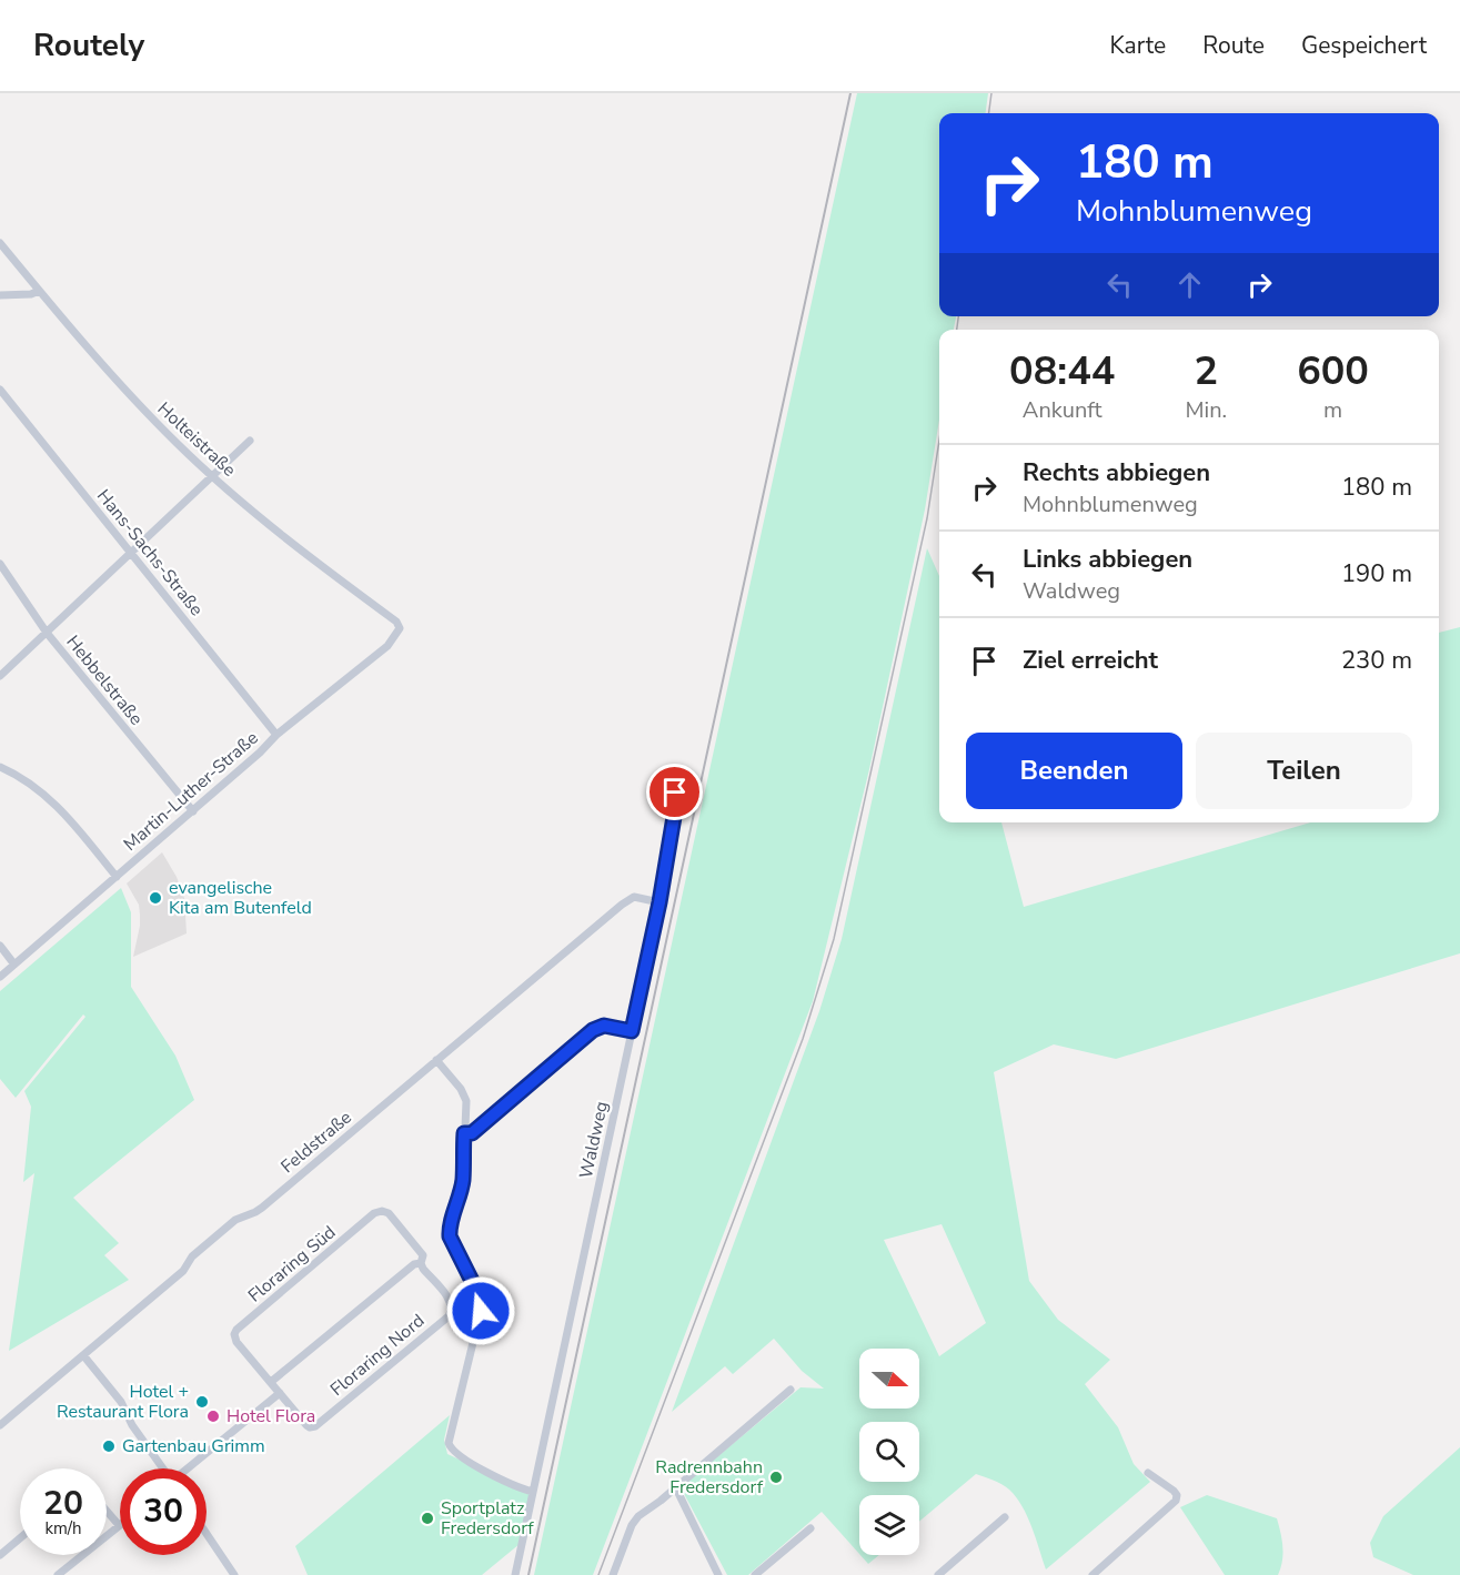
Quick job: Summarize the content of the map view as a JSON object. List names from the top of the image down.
{
  "streets": {
    "street": [
      "Holteistraße",
      "Hans-Sachs-Straße",
      "Hebbelstraße",
      "Martin-Luther-Straße",
      "Waldweg",
      "Feldstraße",
      "Floraring Süd",
      "Floraring Nord"
    ]
  },
  "crossings": [
    ["Holteistraße", "Martin-Luther-Straße"],
    ["Hans-Sachs-Straße", "Martin-Luther-Straße"],
    ["Hebbelstraße", "Martin-Luther-Straße"],
    ["Waldweg", "Feldstraße"],
    ["Floraring Süd", "Floraring Nord"]
  ],
  "places": [
    "evangelische Kita am Butenfeld",
    "Hotel + Restaurant Flora",
    "Hotel Flora",
    "Gartenbau Grimm",
    "Radrennbahn Fredersdorf",
    "Sportplatz Fredersdorf"
  ],
  "north": "right",
  "page": {
    "header": "Routely",
    "nav": ["Karte", "Route", "Gespeichert"],
    "turn": ["180 m", "Mohnblumenweg"],
    "eta": [
      "08:44",
      "Ankunft",
      "2",
      "Min.",
      "600",
      "m"
    ],
    "list": [
      {
        "name": "Rechts abbiegen",
        "note": "Mohnblumenweg",
        "value": "180 m"
      },
      {
        "name": "Links abbiegen",
        "note": "Waldweg",
        "value": "190 m"
      },
      {
        "name": "Ziel erreicht",
        "value": "230 m"
      }
    ],
    "buttons": ["Beenden", "Teilen"],
    "speed": "20 km/h",
    "limit": "30"
  }
}
